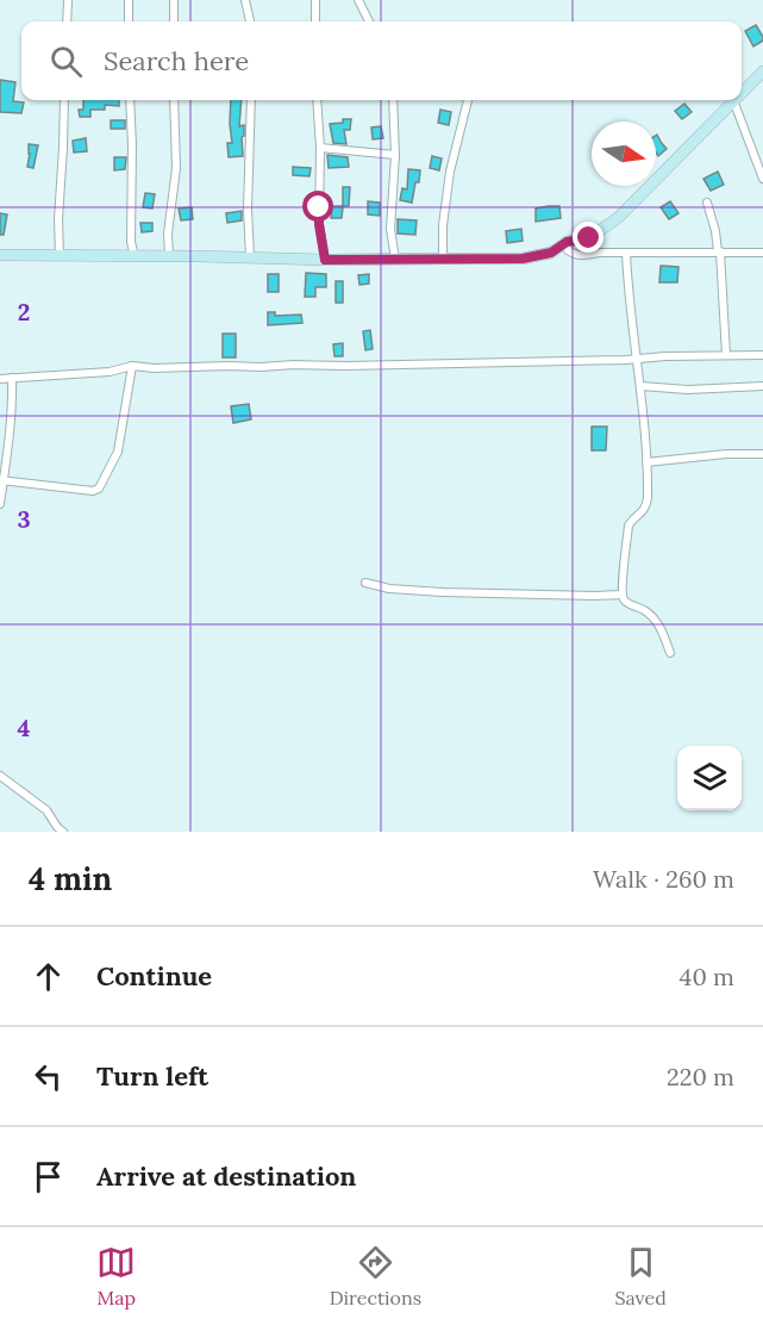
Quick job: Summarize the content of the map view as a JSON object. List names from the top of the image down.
{
  "north": "right",
  "page": {
    "search": "Search here",
    "heading": ["4 min", "Walk · 260 m"],
    "list": [
      ["Continue", "40 m"],
      ["Turn left", "220 m"],
      "Arrive at destination"
    ],
    "nav": ["Map", "Directions", "Saved"]
  },
  "grid": {
    "rows": ["2", "3", "4"]
  }
}
